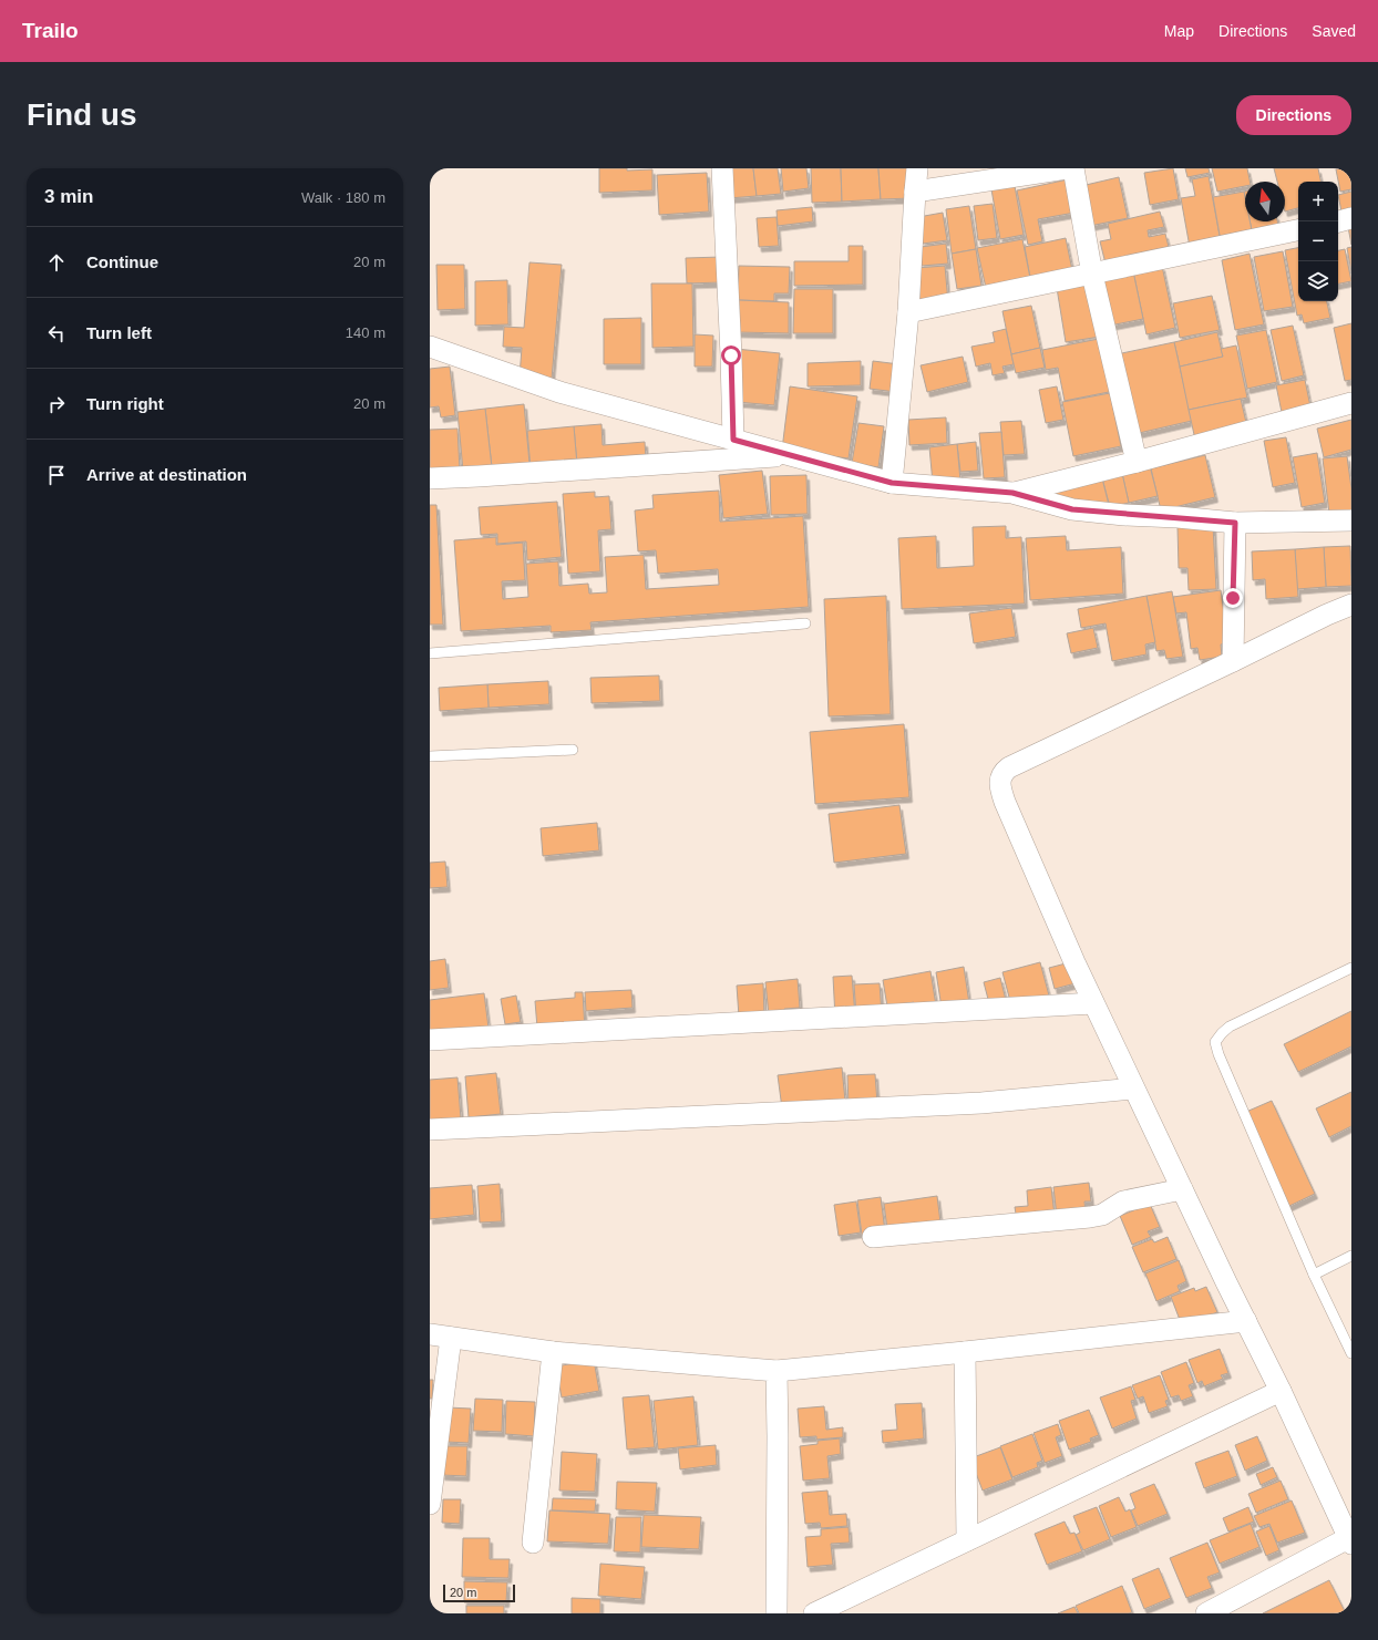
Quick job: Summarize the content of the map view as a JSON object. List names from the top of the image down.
{
  "scale_bar": "20 m",
  "north": "top",
  "page": {
    "header": "Trailo",
    "nav": ["Map", "Directions", "Saved"],
    "buttons": "Directions",
    "title": "Find us",
    "heading": ["3 min", "Walk · 180 m"],
    "map_buttons": ["+", "−"],
    "list": [
      ["Continue", "20 m"],
      ["Turn left", "140 m"],
      ["Turn right", "20 m"],
      "Arrive at destination"
    ],
    "scale": "20 m"
  }
}
